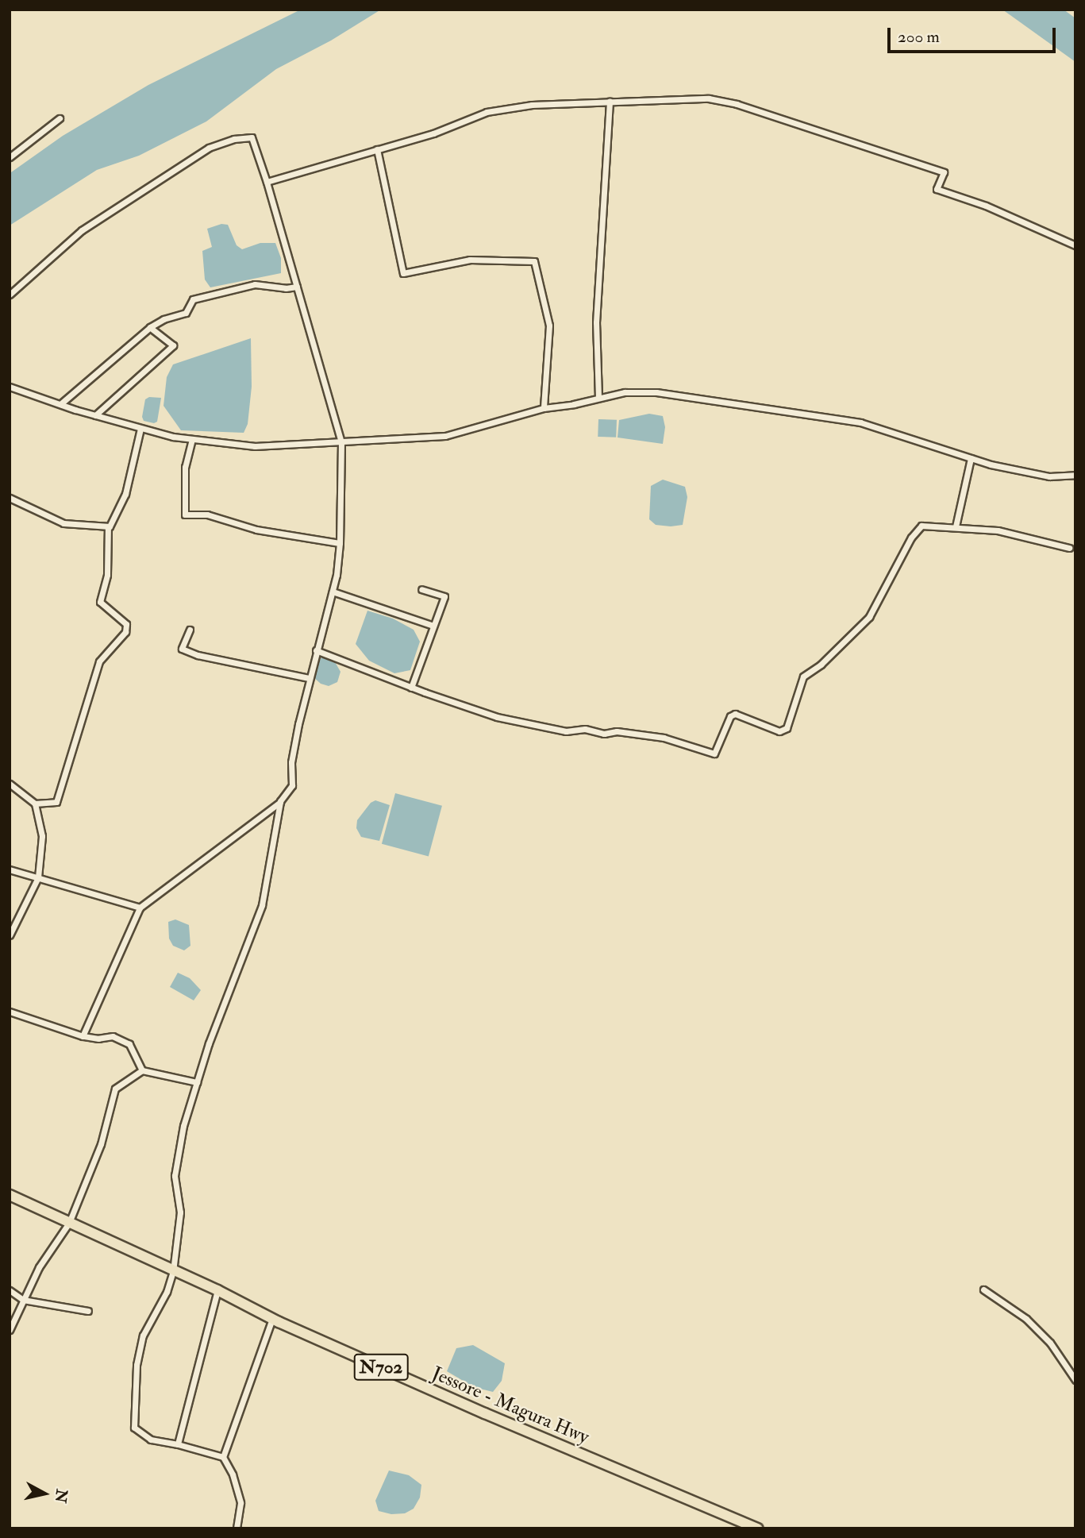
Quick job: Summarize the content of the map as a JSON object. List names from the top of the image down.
{
  "streets": {
    "highway": ["N702", "Jessore - Magura Hwy"]
  },
  "scale_bar": "200 m",
  "north": "right"
}
